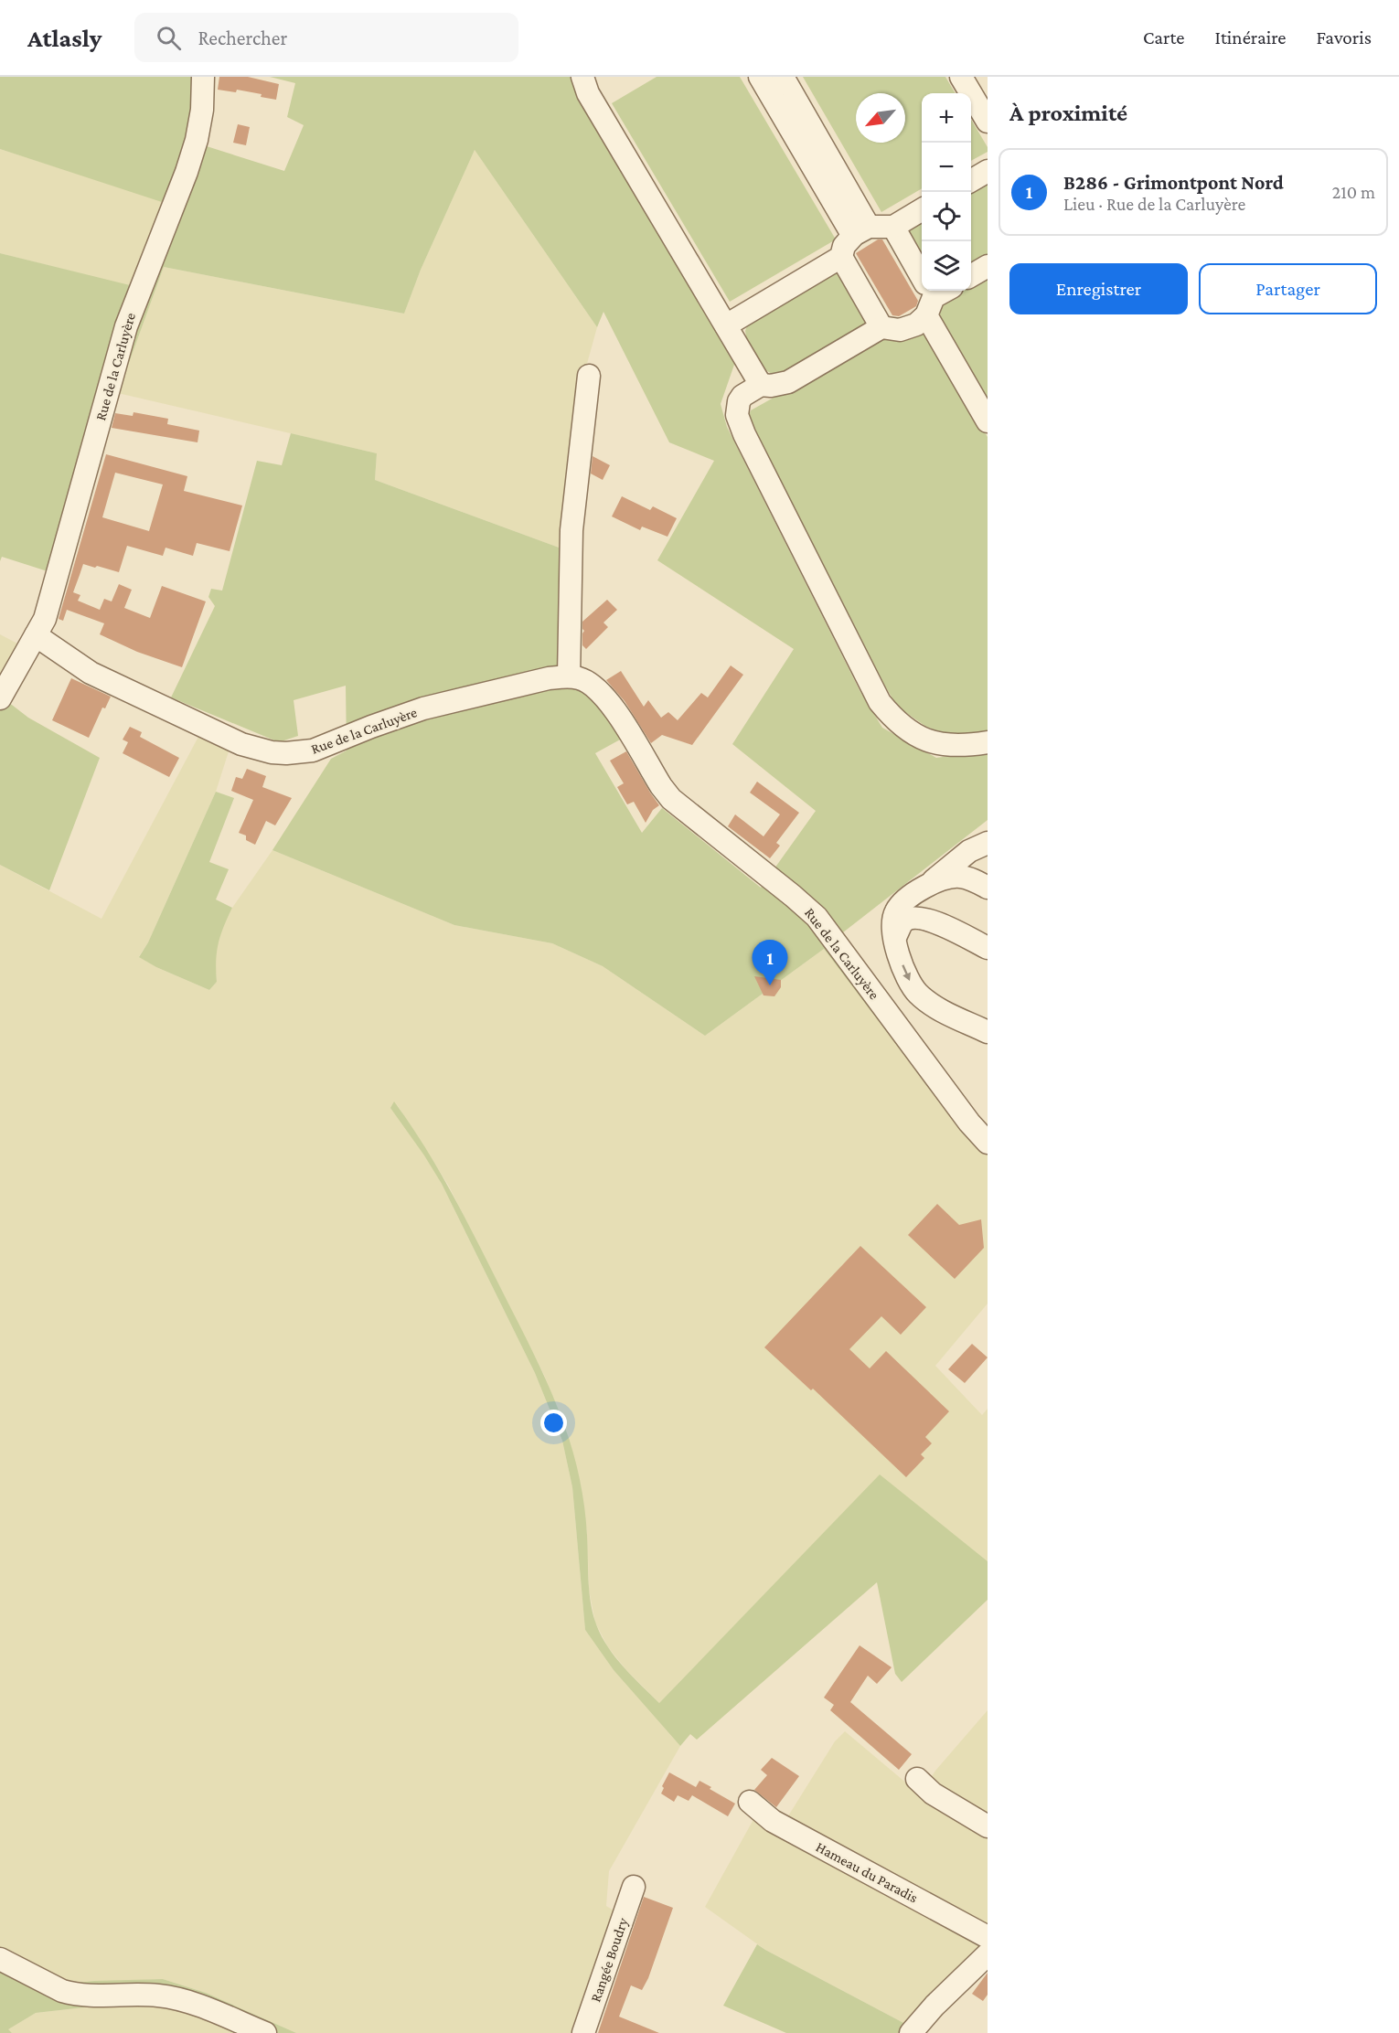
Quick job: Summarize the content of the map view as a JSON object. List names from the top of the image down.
{
  "streets": {
    "street": ["Rue de la Carluyère", "Hameau du Paradis", "Rangée Boudry"]
  },
  "north": "bottom left",
  "page": {
    "header": "Atlasly",
    "search": "Rechercher",
    "nav": ["Carte", "Itinéraire", "Favoris"],
    "heading": "À proximité",
    "map_buttons": ["+", "−"],
    "list": [
      {
        "mark": "1",
        "name": "B286 - Grimontpont Nord",
        "note": "Lieu · Rue de la Carluyère",
        "value": "210 m"
      }
    ],
    "buttons": ["Enregistrer", "Partager"],
    "pins": "1"
  }
}
